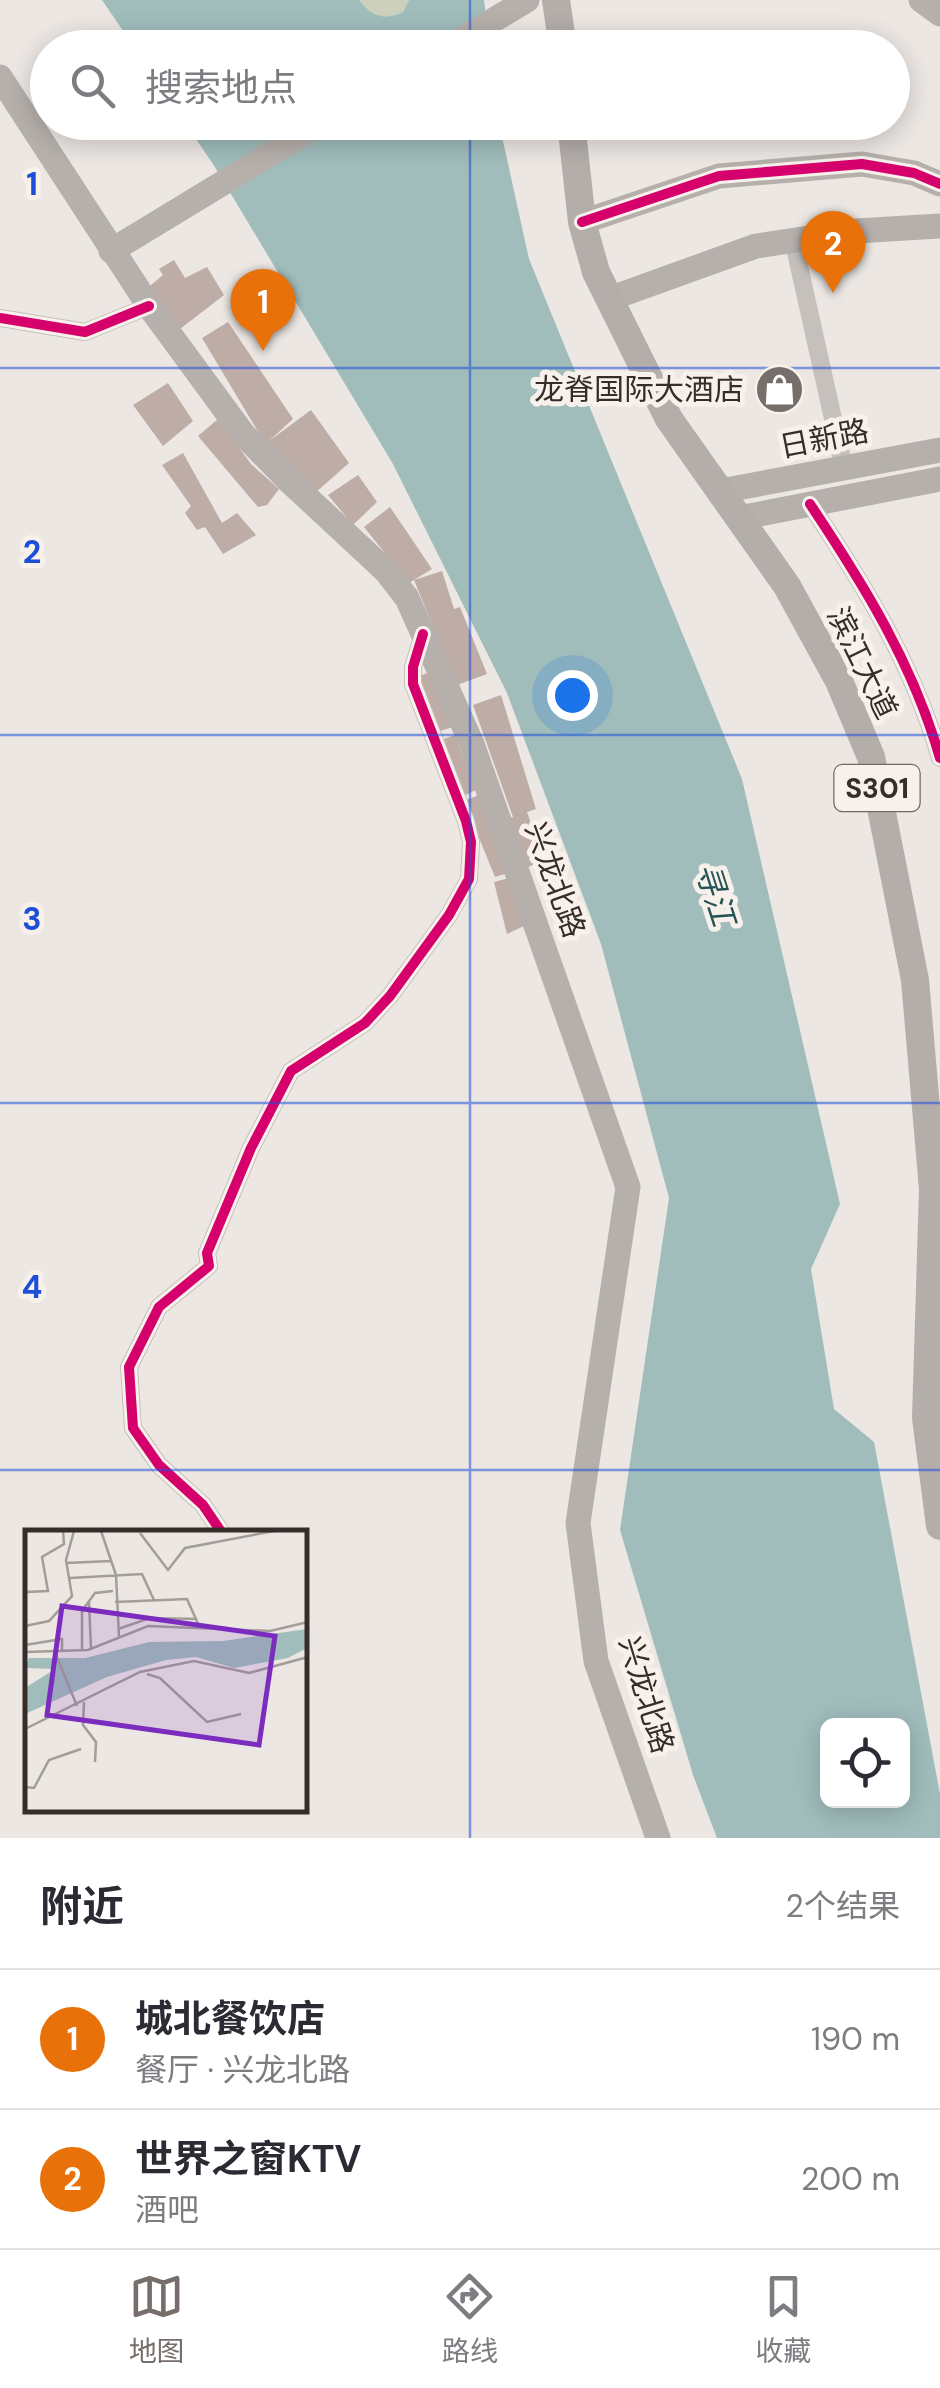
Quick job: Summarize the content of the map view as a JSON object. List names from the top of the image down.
{
  "streets": {
    "main road": [
      "日新路",
      "滨江大道",
      "S301",
      "兴龙北路"
    ]
  },
  "crossings": [
    ["日新路", "滨江大道"]
  ],
  "water": ["寻江"],
  "places": {
    "shop": ["龙脊国际大酒店"]
  },
  "page": {
    "search": "搜索地点",
    "pins": ["2", "1"],
    "heading": ["附近", "2个结果"],
    "list": [
      {
        "mark": "1",
        "name": "城北餐饮店",
        "note": "餐厅 · 兴龙北路",
        "value": "190 m"
      },
      {
        "mark": "2",
        "name": "世界之窗KTV",
        "note": "酒吧",
        "value": "200 m"
      }
    ],
    "nav": ["地图", "路线", "收藏"]
  },
  "grid": {
    "rows": [
      "1",
      "2",
      "3",
      "4"
    ]
  }
}
